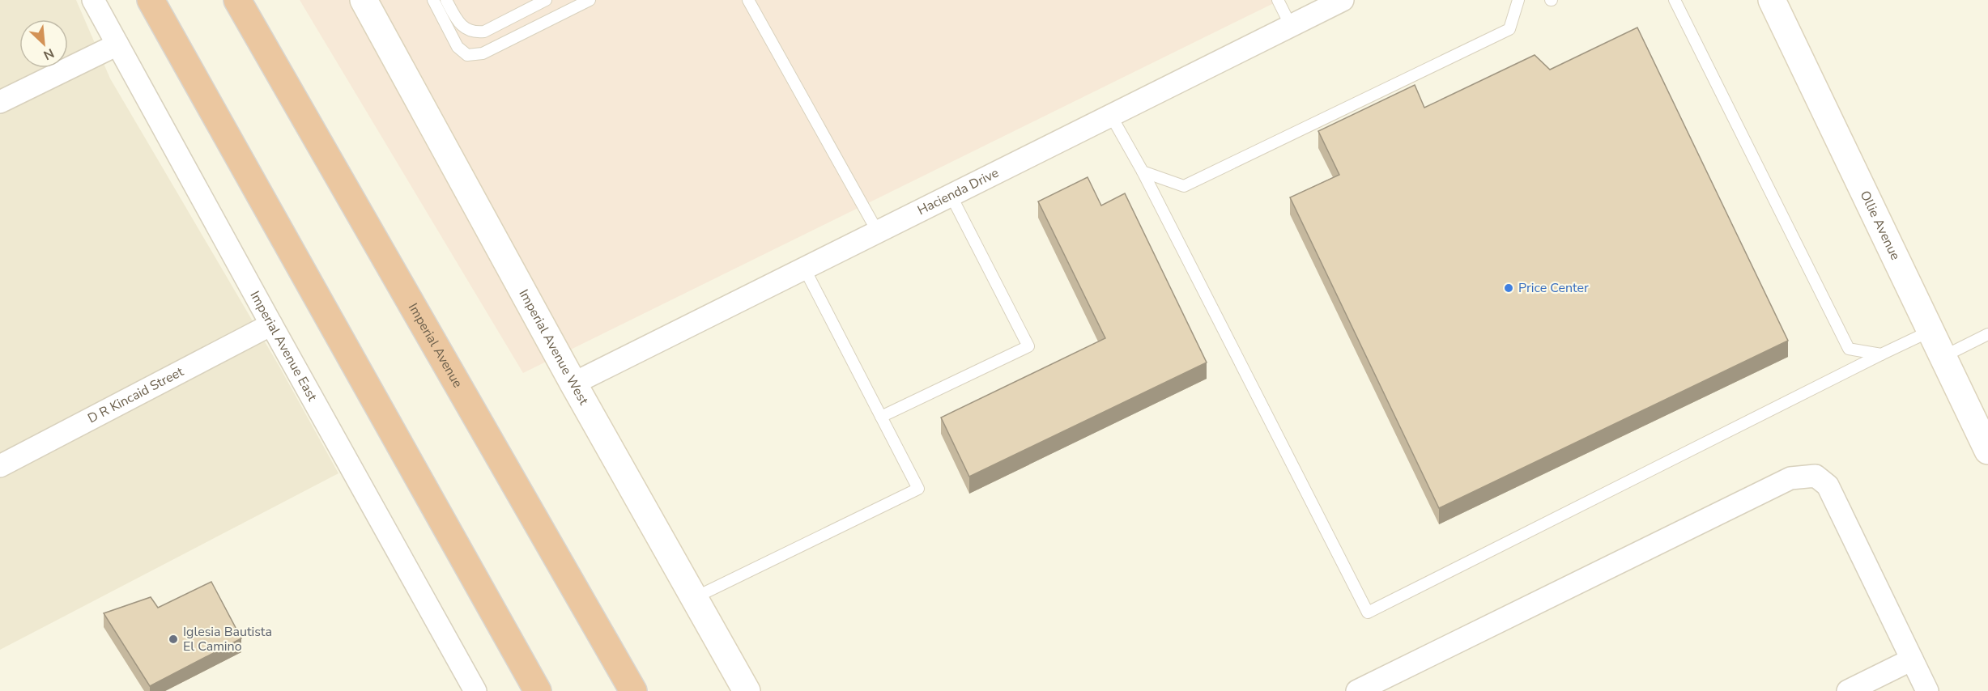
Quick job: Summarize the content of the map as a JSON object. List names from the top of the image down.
{
  "streets": {
    "highway": ["Imperial Avenue"],
    "street": [
      "Hacienda Drive",
      "Ollie Avenue",
      "Imperial Avenue East",
      "Imperial Avenue West",
      "D R Kincaid Street"
    ]
  },
  "crossings": [
    ["Hacienda Drive", "Imperial Avenue West"],
    ["Imperial Avenue East", "D R Kincaid Street"]
  ],
  "places": ["Price Center", "Iglesia Bautista El Camino"],
  "north": "bottom right"
}
